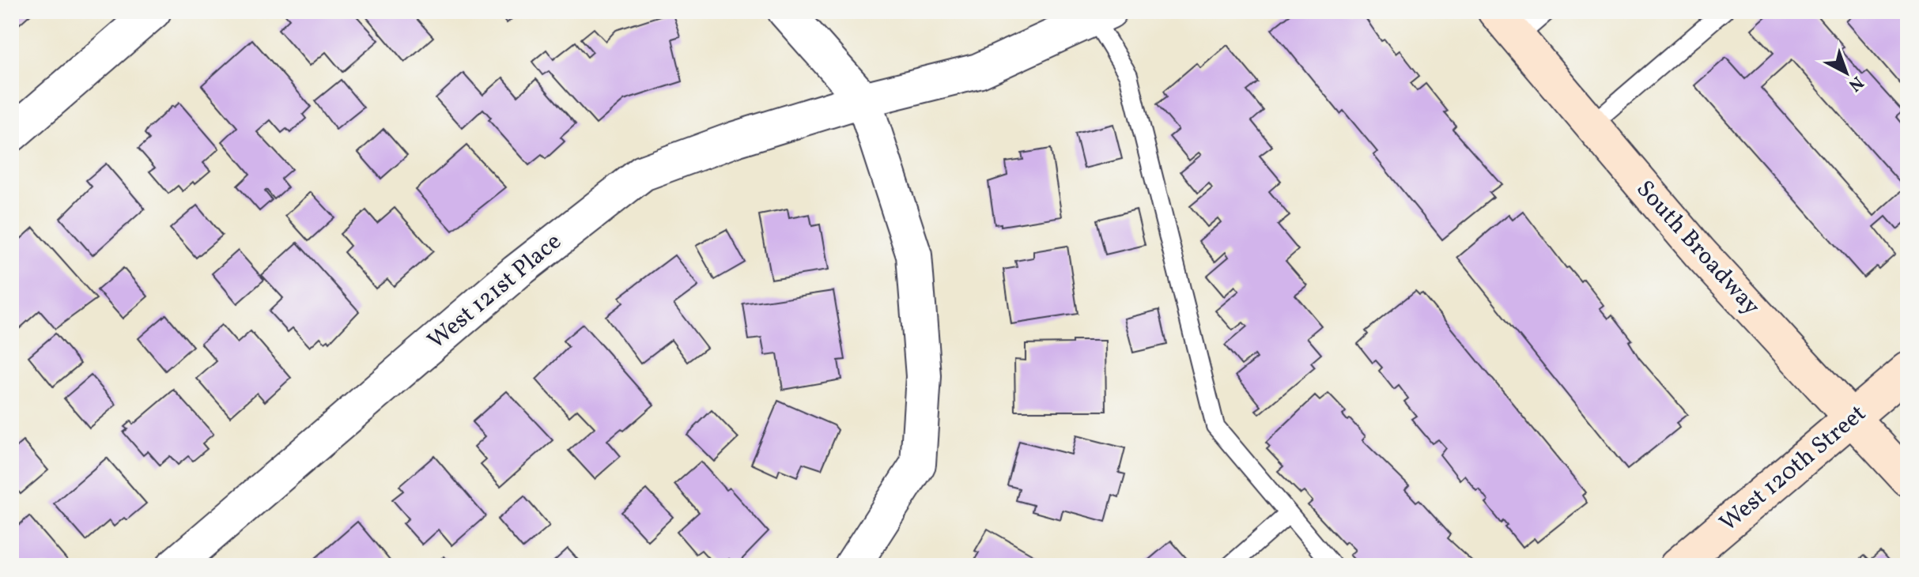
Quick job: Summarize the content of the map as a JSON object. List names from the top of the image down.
{
  "streets": {
    "main road": ["South Broadway", "West 120th Street"],
    "street": ["West 121st Place"]
  },
  "crossings": [
    ["South Broadway", "West 120th Street"]
  ],
  "north": "bottom right"
}
